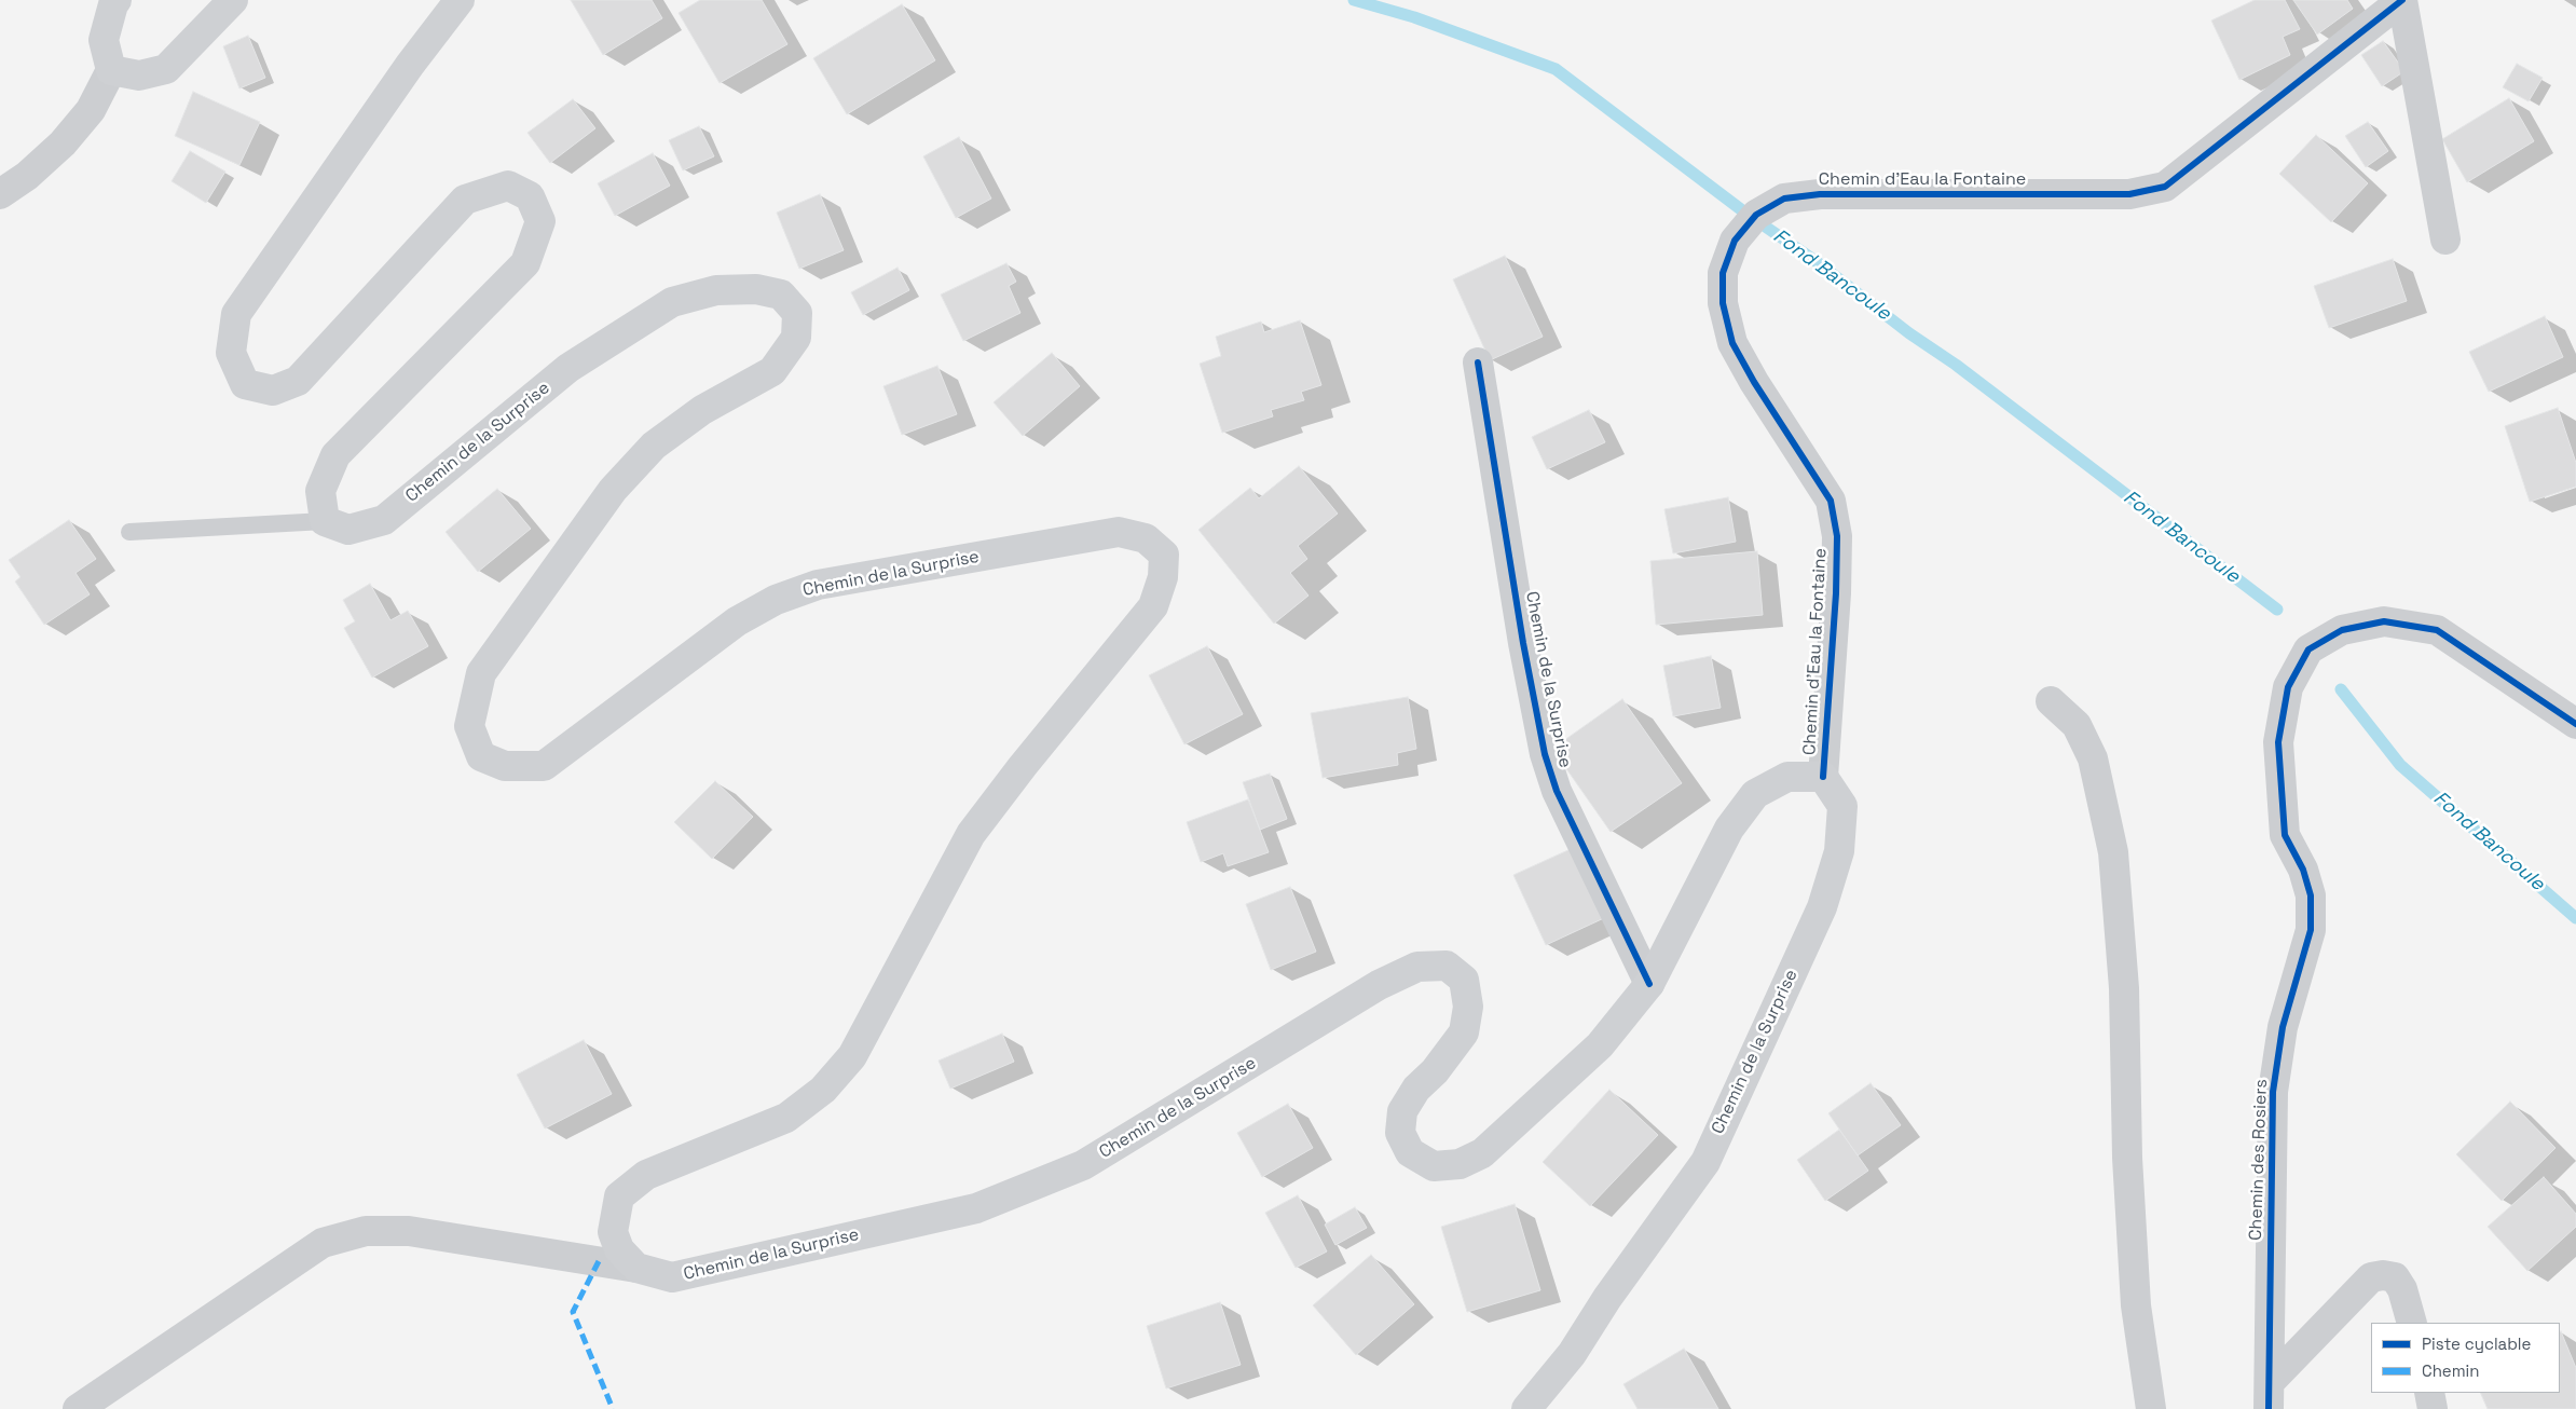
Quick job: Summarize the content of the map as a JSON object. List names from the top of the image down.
{
  "streets": {
    "main road": ["Chemin de la Surprise"],
    "street": ["Chemin d'Eau la Fontaine", "Chemin des Rosiers"]
  },
  "crossings": [
    ["Chemin d'Eau la Fontaine", "Chemin de la Surprise"]
  ],
  "water": ["Fond Bancoule"],
  "legend": ["Piste cyclable", "Chemin"]
}
